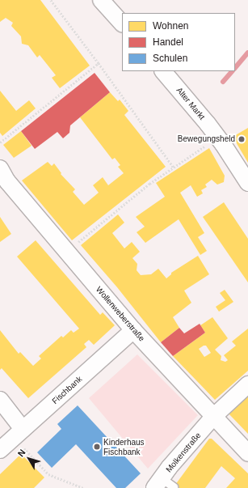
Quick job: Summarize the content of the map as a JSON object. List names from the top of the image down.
{
  "streets": {
    "street": [
      "Alter Markt",
      "Wollenweberstraße",
      "Fischbank",
      "Molkenstraße"
    ]
  },
  "crossings": [
    ["Wollenweberstraße", "Fischbank"],
    ["Wollenweberstraße", "Molkenstraße"]
  ],
  "places": ["Bewegungsheld", "Kinderhaus Fischbank"],
  "legend": ["Wohnen", "Handel", "Schulen"],
  "north": "top left"
}
